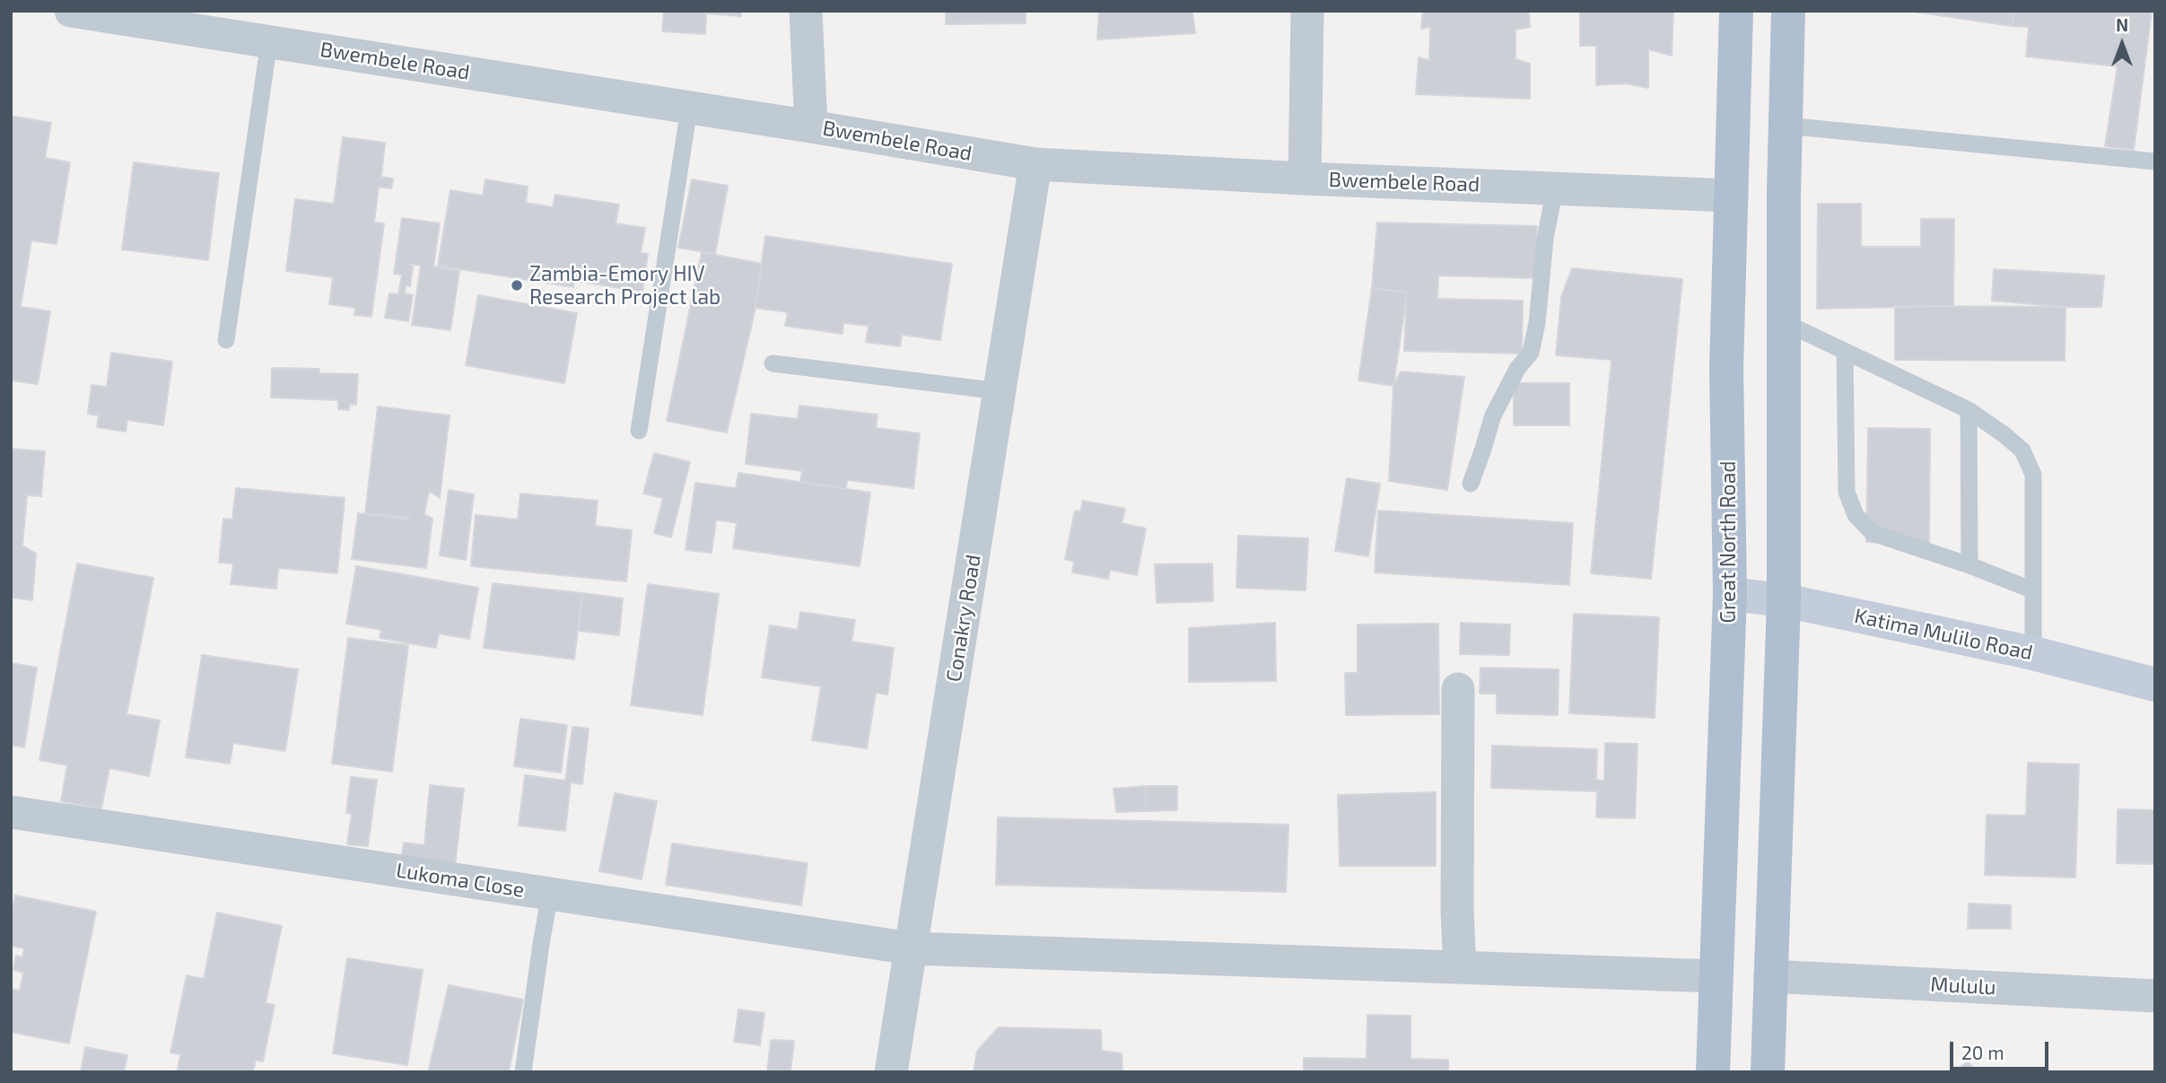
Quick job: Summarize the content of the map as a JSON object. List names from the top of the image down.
{
  "streets": {
    "main road": ["Great North Road", "Katima Mulilo Road"],
    "street": [
      "Bwembele Road",
      "Conakry Road",
      "Lukoma Close",
      "Mululu"
    ]
  },
  "crossings": [
    ["Bwembele Road", "Great North Road"],
    ["Bwembele Road", "Conakry Road"],
    ["Great North Road", "Katima Mulilo Road"],
    ["Great North Road", "Lukoma Close"],
    ["Conakry Road", "Lukoma Close"]
  ],
  "places": ["Zambia-Emory HIV Research Project lab"],
  "scale_bar": "20 m",
  "north": "top"
}
